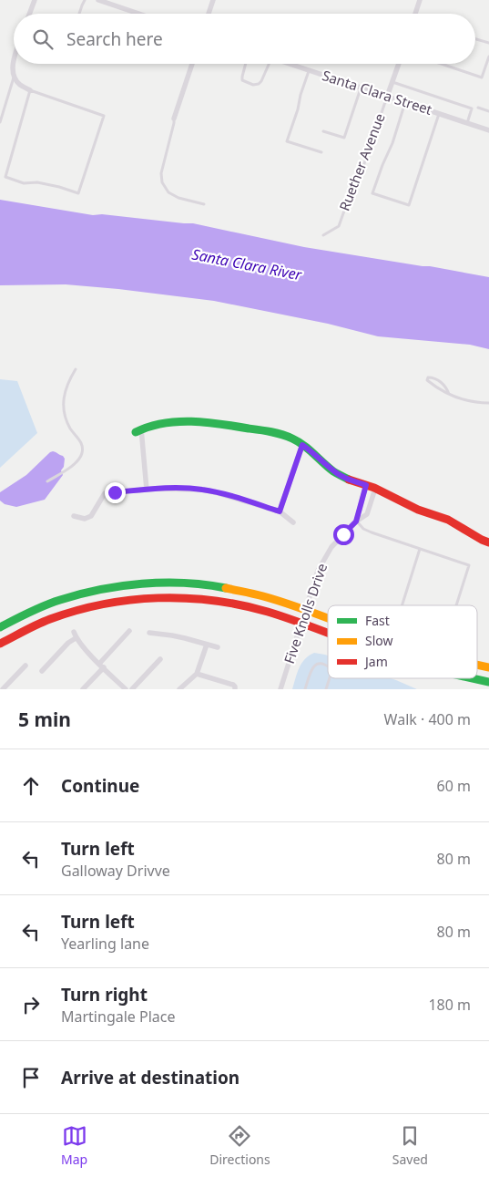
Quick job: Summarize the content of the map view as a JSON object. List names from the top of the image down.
{
  "streets": {
    "street": ["Santa Clara Street", "Ruether Avenue", "Five Knolls Drive"]
  },
  "crossings": [
    ["Santa Clara Street", "Ruether Avenue"]
  ],
  "water": ["Santa Clara River"],
  "legend": ["Fast", "Slow", "Jam"],
  "page": {
    "search": "Search here",
    "heading": ["5 min", "Walk · 400 m"],
    "list": [
      ["Continue", "60 m"],
      ["Turn left", "Galloway Drivve", "80 m"],
      ["Turn left", "Yearling lane", "80 m"],
      ["Turn right", "Martingale Place", "180 m"],
      "Arrive at destination"
    ],
    "nav": ["Map", "Directions", "Saved"]
  }
}
